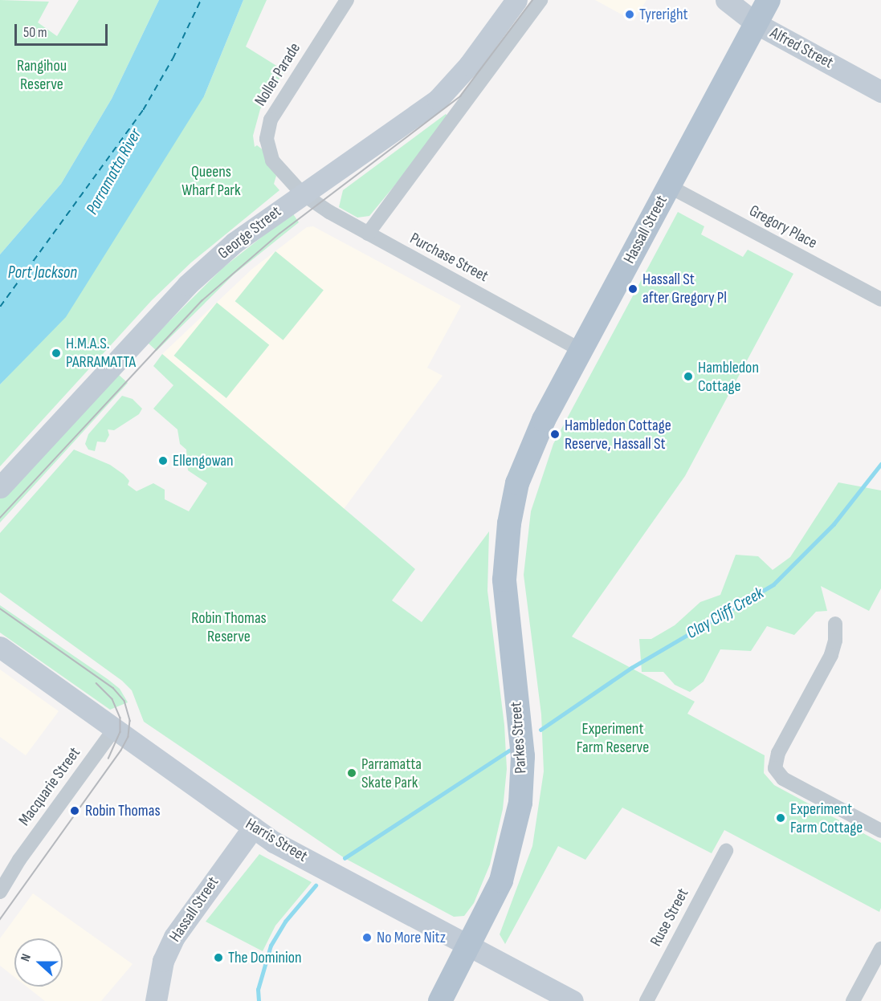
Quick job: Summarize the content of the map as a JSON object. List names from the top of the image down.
{
  "streets": {
    "main road": ["Hassall Street", "Parkes Street"],
    "street": [
      "Alfred Street",
      "Noller Parade",
      "Gregory Place",
      "George Street",
      "Purchase Street",
      "Macquarie Street",
      "Harris Street",
      "Ruse Street"
    ]
  },
  "crossings": [
    ["Alfred Street", "Hassall Street"],
    ["Noller Parade", "George Street"],
    ["Noller Parade", "Purchase Street"],
    ["Gregory Place", "Hassall Street"],
    ["Hassall Street", "Purchase Street"],
    ["Hassall Street", "Parkes Street"],
    ["Hassall Street", "Harris Street"],
    ["George Street", "Purchase Street"],
    ["Parkes Street", "Harris Street"],
    ["Macquarie Street", "Harris Street"]
  ],
  "water": ["Parramatta River", "Port Jackson", "Clay Cliff Creek"],
  "parks": [
    "Rangihou Reserve",
    "Queens Wharf Park",
    "Robin Thomas Reserve",
    "Experiment Farm Reserve"
  ],
  "places": [
    "Tyreright",
    "Hassall St after Gregory Pl",
    "H.M.A.S. PARRAMATTA",
    "Hambledon Cottage",
    "Hambledon Cottage Reserve, Hassall St",
    "Ellengowan",
    "Parramatta Skate Park",
    "Robin Thomas",
    "Experiment Farm Cottage",
    "No More Nitz",
    "The Dominion"
  ],
  "scale_bar": "50 m",
  "north": "left"
}
